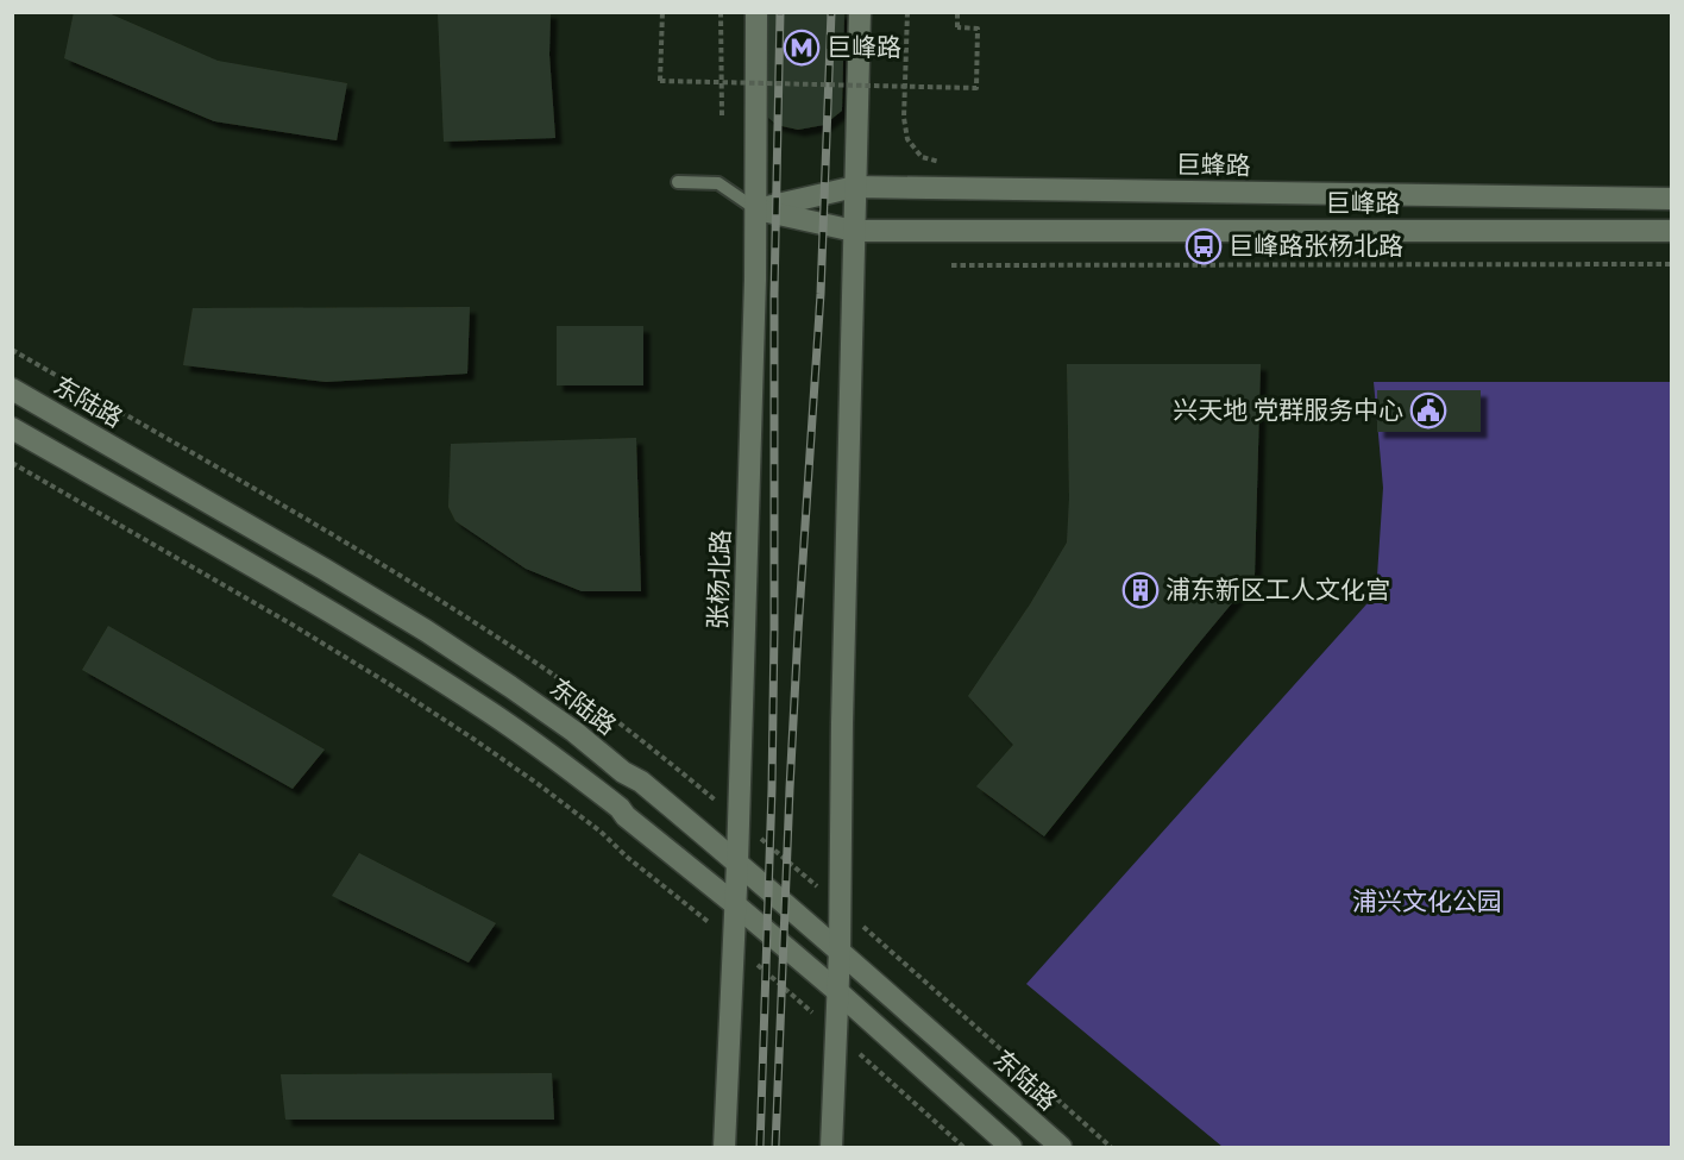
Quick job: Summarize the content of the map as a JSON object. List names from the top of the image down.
{
  "streets": {
    "main road": [
      "巨蜂路",
      "巨峰路",
      "东陆路",
      "张杨北路"
    ]
  },
  "crossings": [
    ["巨蜂路", "巨峰路"],
    ["巨蜂路", "张杨北路"],
    ["巨峰路", "张杨北路"],
    ["东陆路", "张杨北路"]
  ],
  "parks": ["浦兴文化公园"],
  "places": {
    "metro station": ["巨峰路"],
    "bus stop": ["巨峰路张杨北路"],
    "public building": ["兴天地 党群服务中心"],
    "building": ["浦东新区工人文化宫"]
  }
}
